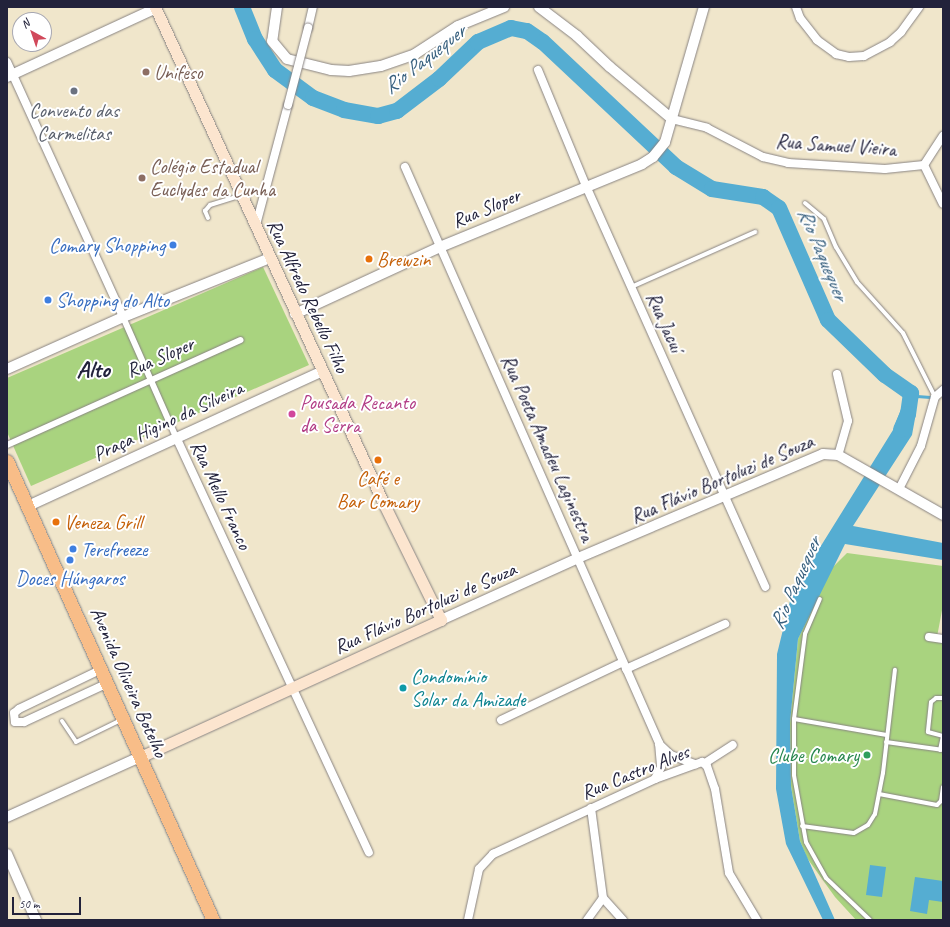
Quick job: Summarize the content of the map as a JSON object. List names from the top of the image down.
{
  "streets": {
    "main road": ["Rua Alfredo Rebello Filho", "Rua Flávio Bortoluzi de Souza", "Avenida Oliveira Botelho"],
    "street": [
      "Rua Samuel Vieira",
      "Rua Sloper",
      "Rua Jacuí",
      "Praça Higino da Silveira",
      "Rua Poeta Amadeu Laginestra",
      "Rua Mello Franco",
      "Rua Castro Alves"
    ]
  },
  "crossings": [
    ["Rua Samuel Vieira", "Rua Sloper"],
    ["Rua Sloper", "Rua Alfredo Rebello Filho"],
    ["Rua Sloper", "Rua Jacuí"],
    ["Rua Sloper", "Rua Poeta Amadeu Laginestra"],
    ["Rua Sloper", "Rua Mello Franco"],
    ["Rua Alfredo Rebello Filho", "Praça Higino da Silveira"],
    ["Rua Alfredo Rebello Filho", "Rua Flávio Bortoluzi de Souza"],
    ["Rua Jacuí", "Rua Flávio Bortoluzi de Souza"],
    ["Praça Higino da Silveira", "Rua Mello Franco"],
    ["Praça Higino da Silveira", "Avenida Oliveira Botelho"],
    ["Rua Poeta Amadeu Laginestra", "Rua Flávio Bortoluzi de Souza"],
    ["Rua Poeta Amadeu Laginestra", "Rua Castro Alves"],
    ["Rua Flávio Bortoluzi de Souza", "Rua Mello Franco"],
    ["Rua Flávio Bortoluzi de Souza", "Avenida Oliveira Botelho"]
  ],
  "districts": ["Alto"],
  "water": ["Rio Paquequer"],
  "places": [
    "Unifeso",
    "Convento das Carmelitas",
    "Colégio Estadual Euclydes da Cunha",
    "Comary Shopping",
    "Brewzin",
    "Shopping do Alto",
    "Pousada Recanto da Serra",
    "Café e Bar Comary",
    "Veneza Grill",
    "Terefreeze",
    "Doces Húngaros",
    "Condomínio Solar da Amizade",
    "Clube Comary"
  ],
  "scale_bar": "50 m",
  "north": "top left"
}
